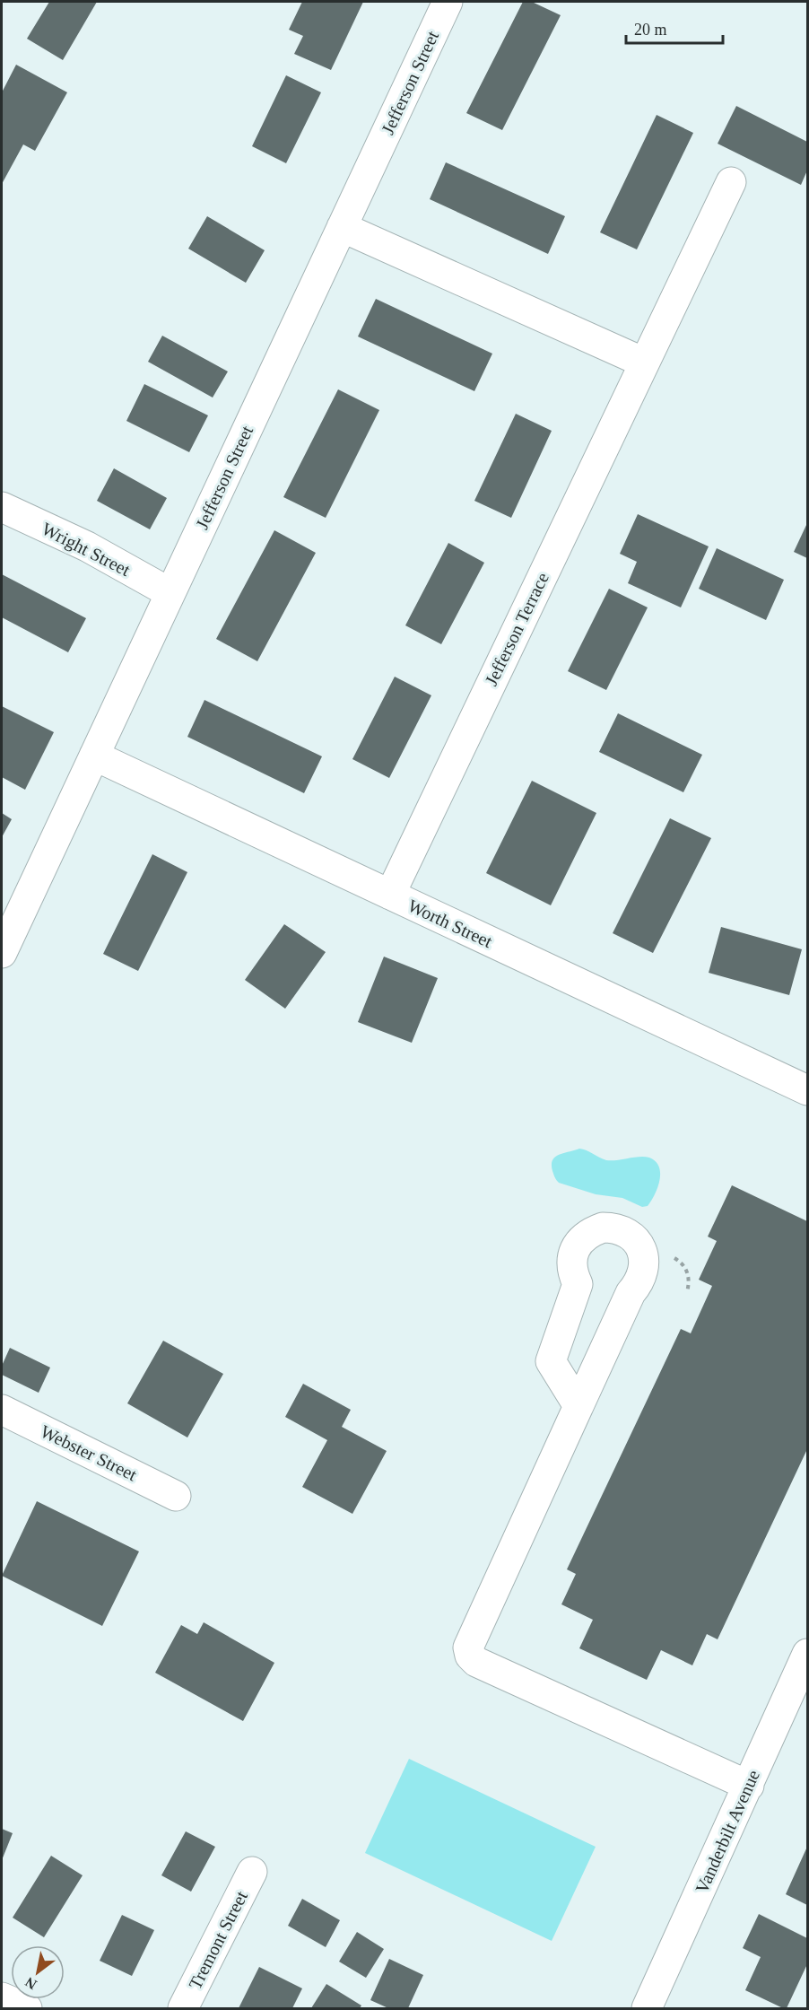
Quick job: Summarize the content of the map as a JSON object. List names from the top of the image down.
{
  "streets": {
    "street": [
      "Jefferson Street",
      "Wright Street",
      "Jefferson Terrace",
      "Worth Street",
      "Webster Street",
      "Vanderbilt Avenue",
      "Tremont Street"
    ]
  },
  "crossings": [
    ["Jefferson Street", "Wright Street"],
    ["Jefferson Street", "Worth Street"],
    ["Jefferson Terrace", "Worth Street"]
  ],
  "scale_bar": "20 m",
  "north": "bottom left"
}
